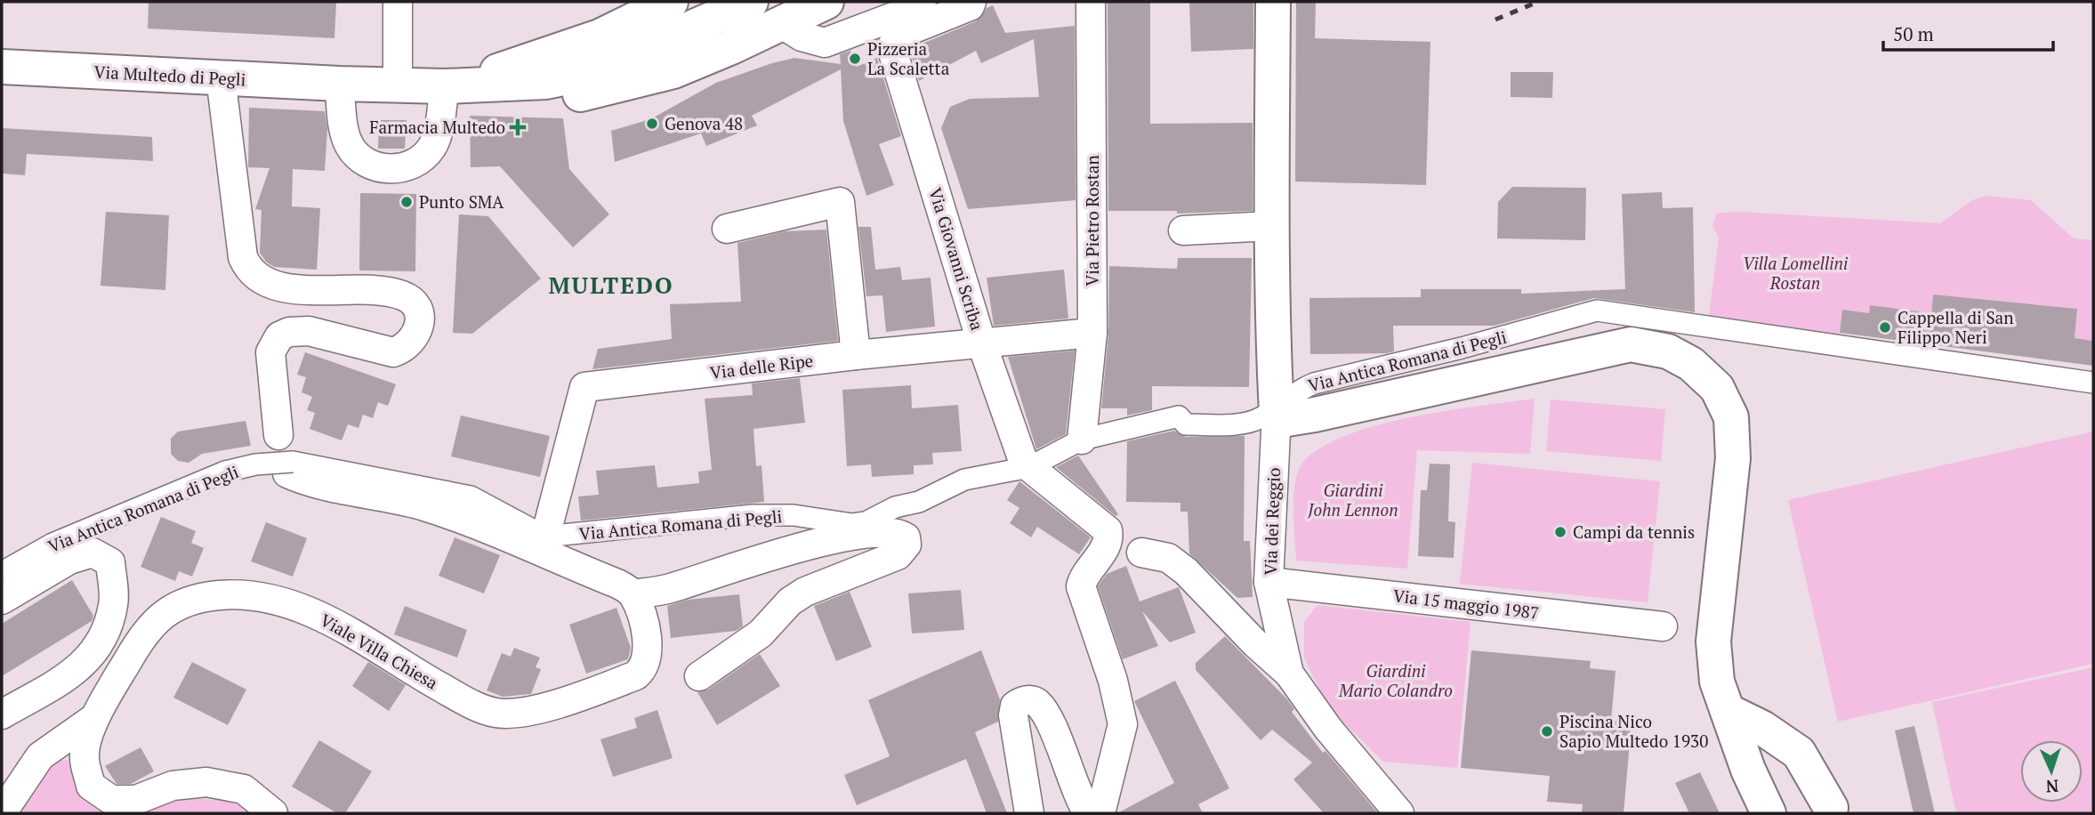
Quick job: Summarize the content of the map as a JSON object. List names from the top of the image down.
{
  "streets": {
    "main road": ["Via Multedo di Pegli"],
    "street": [
      "Via Pietro Rostan",
      "Via Giovanni Scriba",
      "Via Antica Romana di Pegli",
      "Via delle Ripe",
      "Via dei Reggio",
      "Via 15 maggio 1987",
      "Viale Villa Chiesa"
    ]
  },
  "crossings": [
    ["Via Pietro Rostan", "Via Antica Romana di Pegli"],
    ["Via Pietro Rostan", "Via delle Ripe"],
    ["Via Giovanni Scriba", "Via Antica Romana di Pegli"],
    ["Via Giovanni Scriba", "Via delle Ripe"],
    ["Via Antica Romana di Pegli", "Via delle Ripe"],
    ["Via Antica Romana di Pegli", "Via dei Reggio"],
    ["Via dei Reggio", "Via 15 maggio 1987"]
  ],
  "districts": ["MULTEDO"],
  "parks": ["Villa Lomellini Rostan", "Giardini John Lennon", "Giardini Mario Colandro"],
  "places": {
    "other": [
      "Pizzeria La Scaletta",
      "Genova 48",
      "Punto SMA",
      "Cappella di San Filippo Neri",
      "Campi da tennis",
      "Piscina Nico Sapio Multedo 1930"
    ],
    "health": ["Farmacia Multedo"]
  },
  "scale_bar": "50 m",
  "north": "bottom"
}
